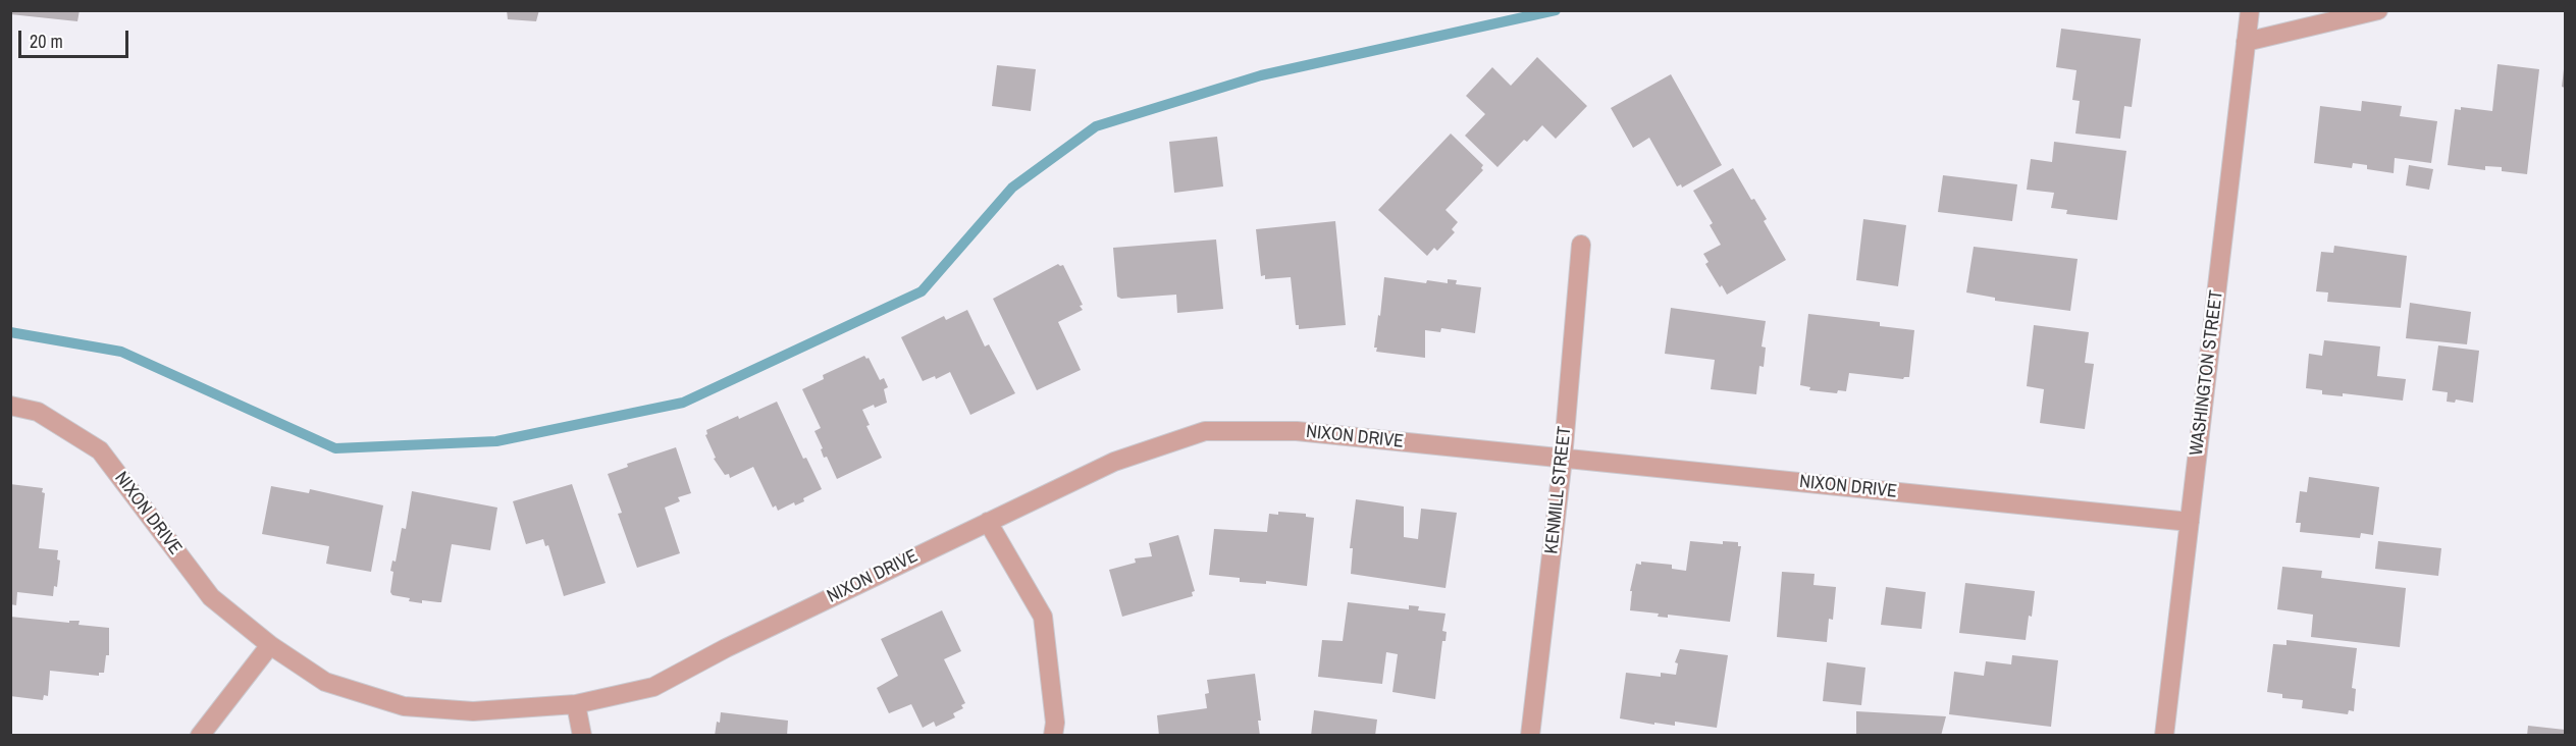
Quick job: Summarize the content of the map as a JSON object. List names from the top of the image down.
{
  "streets": {
    "street": ["WASHINGTON STREET", "NIXON DRIVE", "KENMILL STREET"]
  },
  "crossings": [
    ["WASHINGTON STREET", "NIXON DRIVE"],
    ["NIXON DRIVE", "KENMILL STREET"]
  ],
  "scale_bar": "20 m"
}
